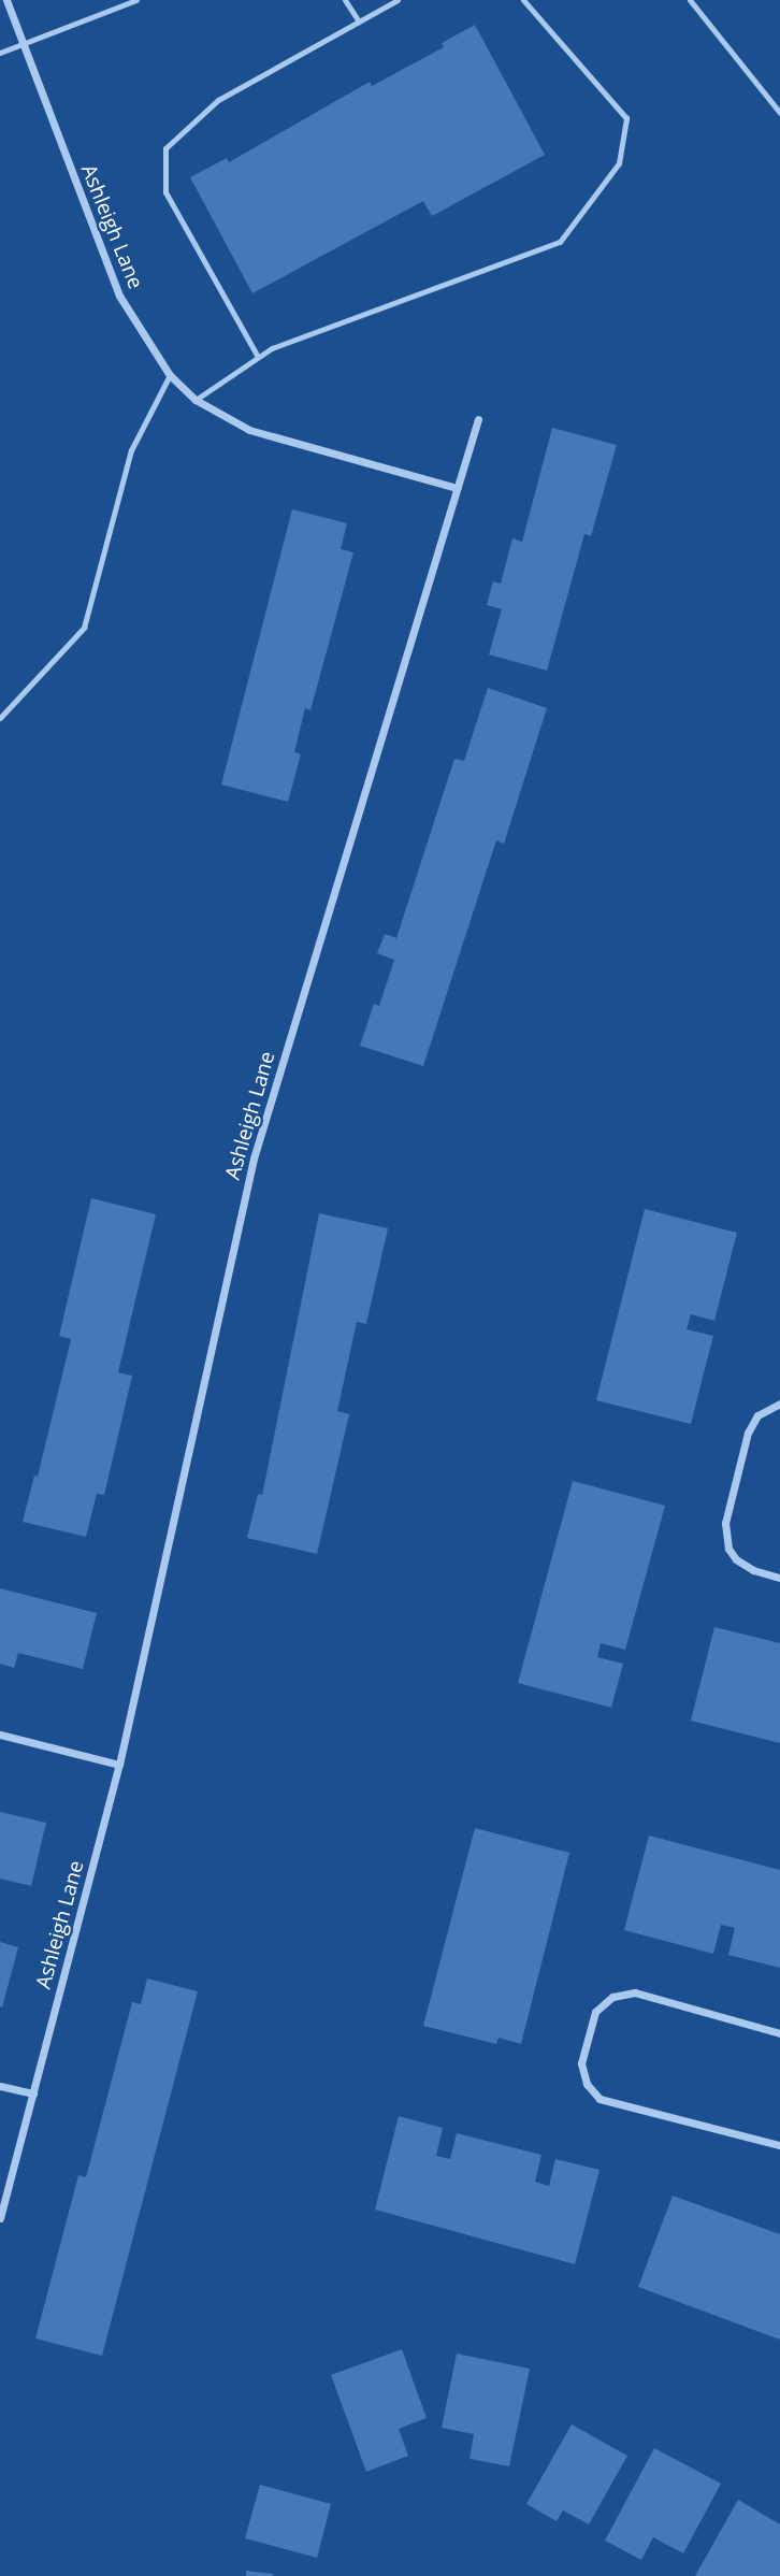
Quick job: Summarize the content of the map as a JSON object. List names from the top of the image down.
{
  "streets": {
    "street": ["Ashleigh Lane"]
  }
}
